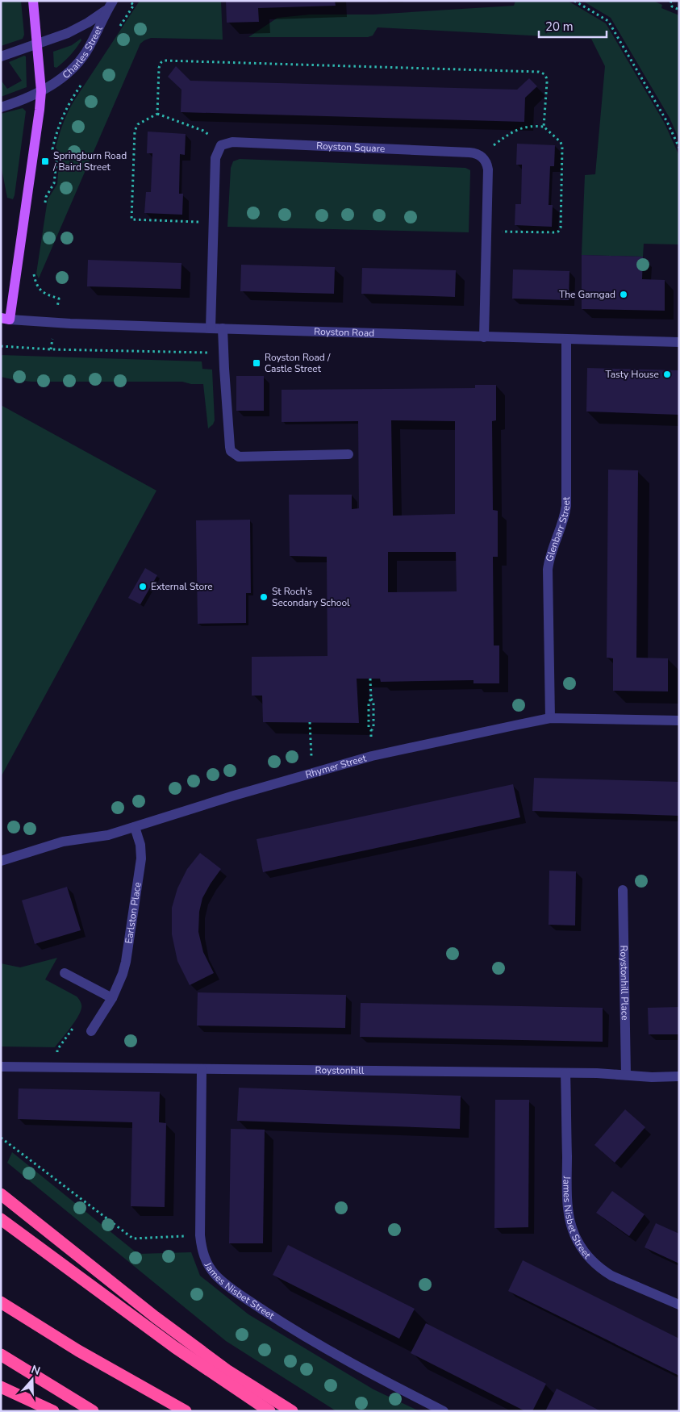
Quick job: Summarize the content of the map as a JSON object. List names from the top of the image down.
{
  "streets": {
    "street": [
      "Charles Street",
      "Royston Square",
      "Royston Road",
      "Glenbarr Street",
      "Rhymer Street",
      "Earlston Place",
      "Roystonhill Place",
      "Roystonhill",
      "James Nisbet Street"
    ]
  },
  "crossings": [
    ["Royston Road", "Glenbarr Street"],
    ["Glenbarr Street", "Rhymer Street"],
    ["Rhymer Street", "Earlston Place"],
    ["Roystonhill Place", "Roystonhill"],
    ["Roystonhill", "James Nisbet Street"]
  ],
  "places": {
    "transit": ["Springburn Road / Baird Street", "Royston Road / Castle Street"],
    "other": [
      "The Garngad",
      "Tasty House",
      "External Store",
      "St Roch's Secondary School"
    ]
  },
  "scale_bar": "20 m",
  "north": "top"
}
